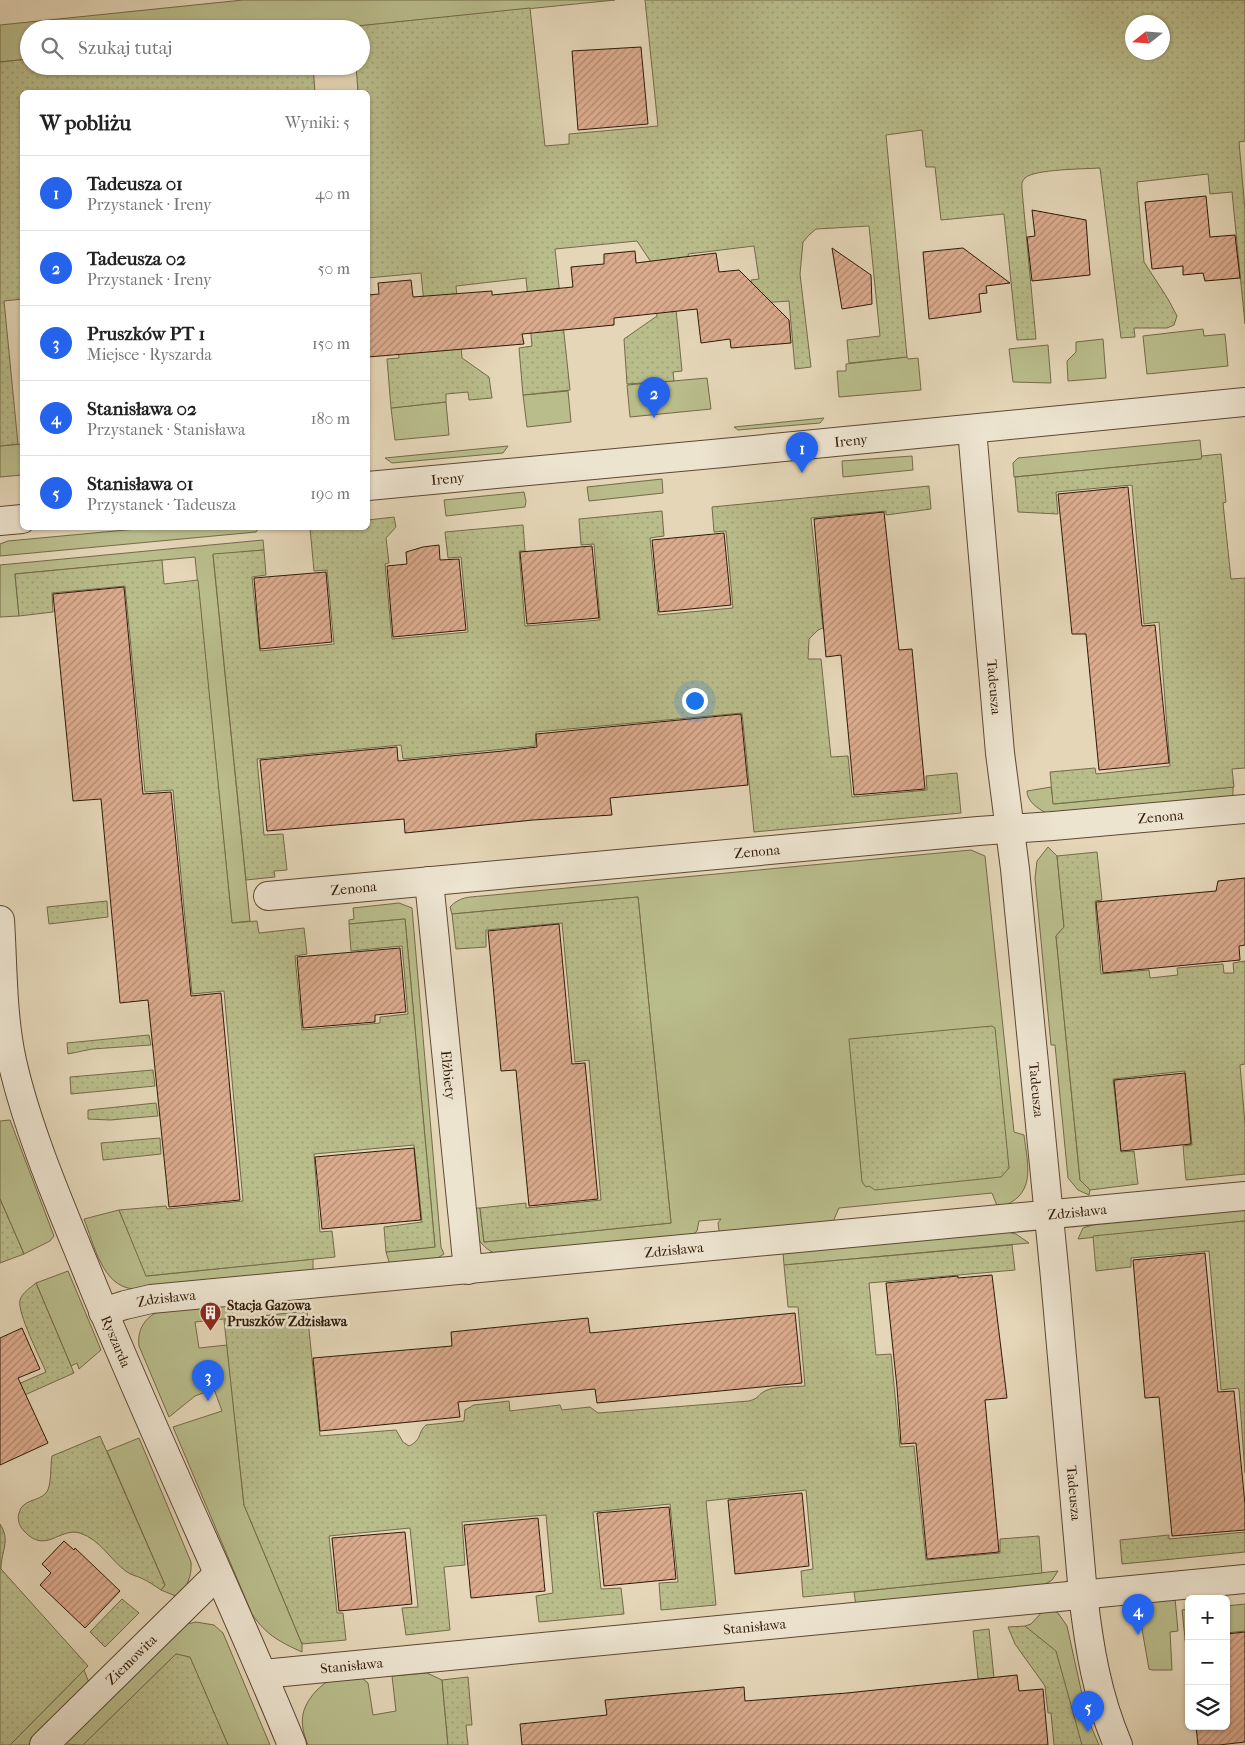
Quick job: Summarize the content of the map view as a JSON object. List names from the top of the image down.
{
  "streets": {
    "street": [
      "Ireny",
      "Tadeusza",
      "Zenona",
      "Elżbiety",
      "Zdzisława",
      "Ryszarda",
      "Stanisława",
      "Ziemowita"
    ]
  },
  "crossings": [
    ["Ireny", "Tadeusza"],
    ["Tadeusza", "Zenona"],
    ["Tadeusza", "Zdzisława"],
    ["Tadeusza", "Stanisława"],
    ["Zenona", "Elżbiety"],
    ["Elżbiety", "Zdzisława"],
    ["Zdzisława", "Ryszarda"],
    ["Ryszarda", "Stanisława"],
    ["Ryszarda", "Ziemowita"]
  ],
  "places": {
    "building": ["Stacja Gazowa Pruszków Zdzisława"]
  },
  "north": "left",
  "page": {
    "search": "Szukaj tutaj",
    "heading": ["W pobliżu", "Wyniki: 5"],
    "list": [
      {
        "mark": "1",
        "name": "Tadeusza 01",
        "note": "Przystanek · Ireny",
        "value": "40 m"
      },
      {
        "mark": "2",
        "name": "Tadeusza 02",
        "note": "Przystanek · Ireny",
        "value": "50 m"
      },
      {
        "mark": "3",
        "name": "Pruszków PT 1",
        "note": "Miejsce · Ryszarda",
        "value": "150 m"
      },
      {
        "mark": "4",
        "name": "Stanisława 02",
        "note": "Przystanek · Stanisława",
        "value": "180 m"
      },
      {
        "mark": "5",
        "name": "Stanisława 01",
        "note": "Przystanek · Tadeusza",
        "value": "190 m"
      }
    ],
    "pins": [
      "2",
      "1",
      "3",
      "4",
      "5"
    ],
    "map_buttons": ["+", "−"]
  }
}
